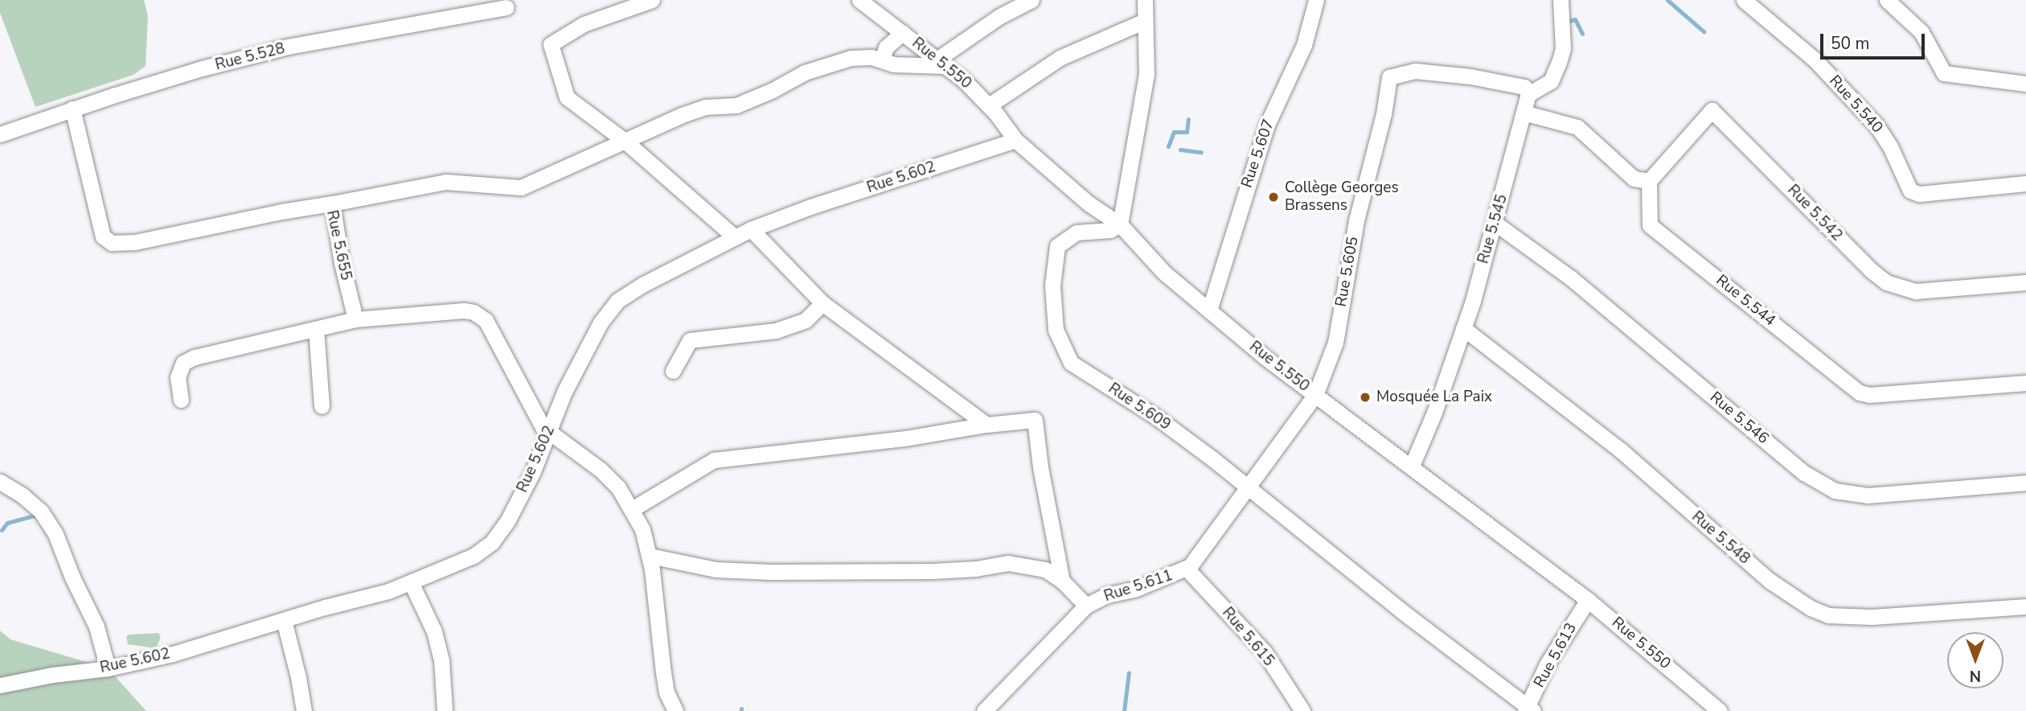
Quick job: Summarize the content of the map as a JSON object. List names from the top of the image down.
{
  "streets": {
    "street": [
      "Rue 5.528",
      "Rue 5.550",
      "Rue 5.540",
      "Rue 5.607",
      "Rue 5.602",
      "Rue 5.542",
      "Rue 5.545",
      "Rue 5.655",
      "Rue 5.605",
      "Rue 5.544",
      "Rue 5.609",
      "Rue 5.546",
      "Rue 5.548",
      "Rue 5.611",
      "Rue 5.615",
      "Rue 5.613"
    ]
  },
  "crossings": [
    ["Rue 5.528", "Rue 5.655"],
    ["Rue 5.550", "Rue 5.607"],
    ["Rue 5.550", "Rue 5.602"],
    ["Rue 5.550", "Rue 5.545"],
    ["Rue 5.550", "Rue 5.605"],
    ["Rue 5.550", "Rue 5.609"],
    ["Rue 5.550", "Rue 5.613"],
    ["Rue 5.542", "Rue 5.544"],
    ["Rue 5.545", "Rue 5.605"],
    ["Rue 5.545", "Rue 5.546"],
    ["Rue 5.545", "Rue 5.548"],
    ["Rue 5.605", "Rue 5.609"],
    ["Rue 5.605", "Rue 5.611"],
    ["Rue 5.609", "Rue 5.611"],
    ["Rue 5.609", "Rue 5.613"],
    ["Rue 5.611", "Rue 5.615"]
  ],
  "places": ["Collège Georges Brassens", "Mosquée La Paix"],
  "scale_bar": "50 m",
  "north": "bottom"
}
